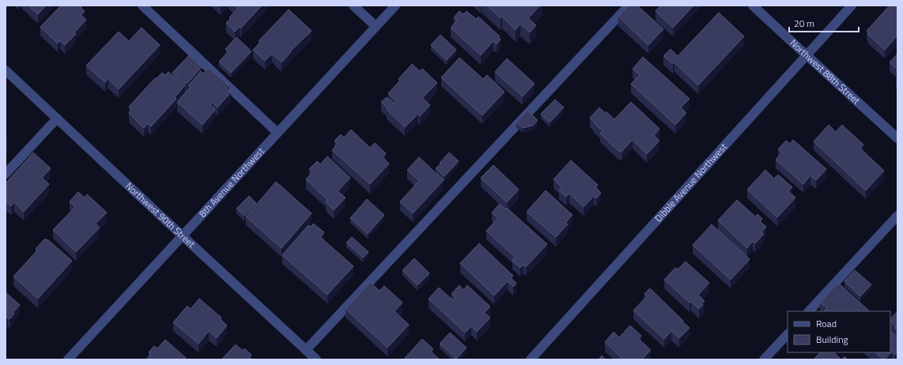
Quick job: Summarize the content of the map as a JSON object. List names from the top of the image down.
{
  "streets": {
    "street": [
      "Northwest 88th Street",
      "8th Avenue Northwest",
      "Dibble Avenue Northwest",
      "Northwest 90th Street"
    ]
  },
  "crossings": [
    ["Northwest 88th Street", "Dibble Avenue Northwest"],
    ["8th Avenue Northwest", "Northwest 90th Street"]
  ],
  "legend": ["Road", "Building"],
  "scale_bar": "20 m"
}
